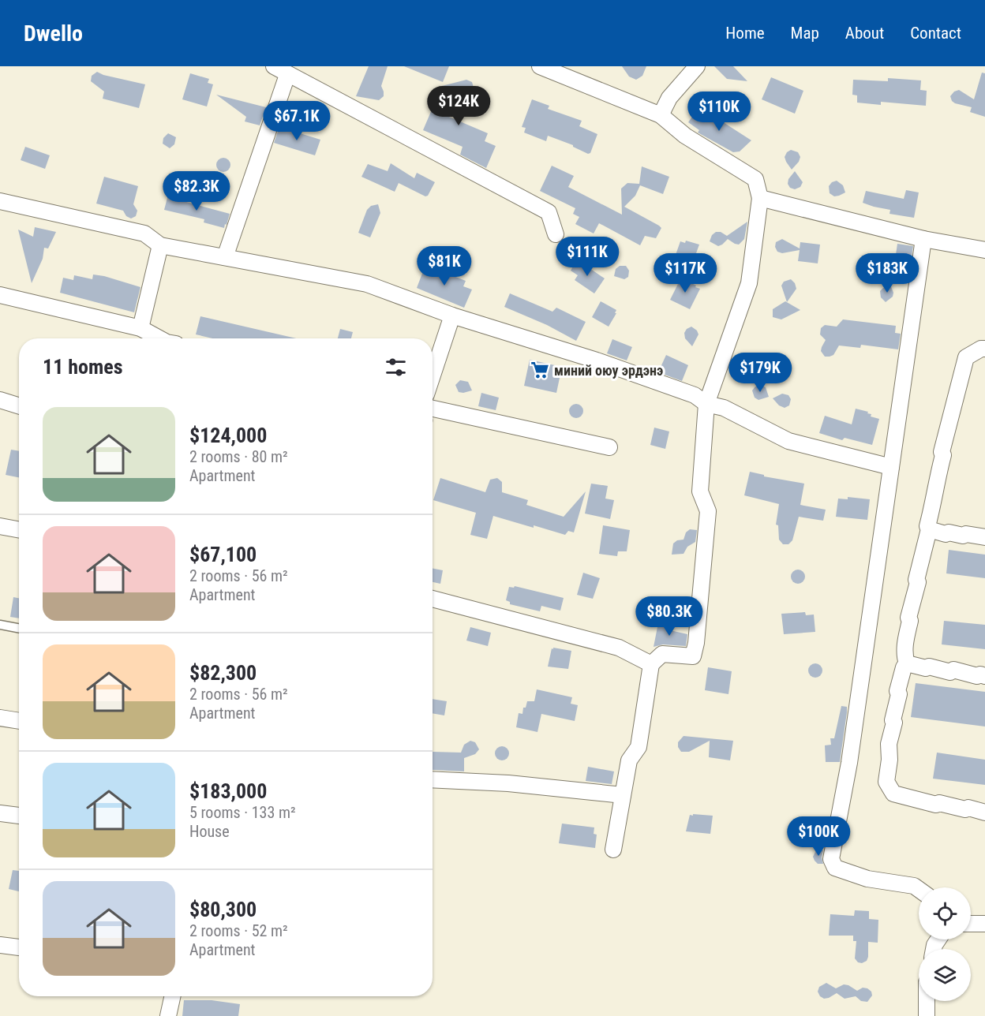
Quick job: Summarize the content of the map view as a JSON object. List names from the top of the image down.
{
  "places": {
    "supermarket": ["миний оюу эрдэнэ"]
  },
  "page": {
    "header": "Dwello",
    "nav": [
      "Home",
      "Map",
      "About",
      "Contact"
    ],
    "price": [
      "$124K",
      "$110K",
      "$67.1K",
      "$82.3K",
      "$111K",
      "$81K",
      "$117K",
      "$183K",
      "$179K",
      "$80.3K",
      "$100K"
    ],
    "heading": "11 homes",
    "list": [
      {
        "name": "$124,000",
        "note": "2 rooms · 80 m² · Apartment"
      },
      {
        "name": "$67,100",
        "note": "2 rooms · 56 m² · Apartment"
      },
      {
        "name": "$82,300",
        "note": "2 rooms · 56 m² · Apartment"
      },
      {
        "name": "$183,000",
        "note": "5 rooms · 133 m² · House"
      },
      {
        "name": "$80,300",
        "note": "2 rooms · 52 m² · Apartment"
      }
    ]
  }
}
